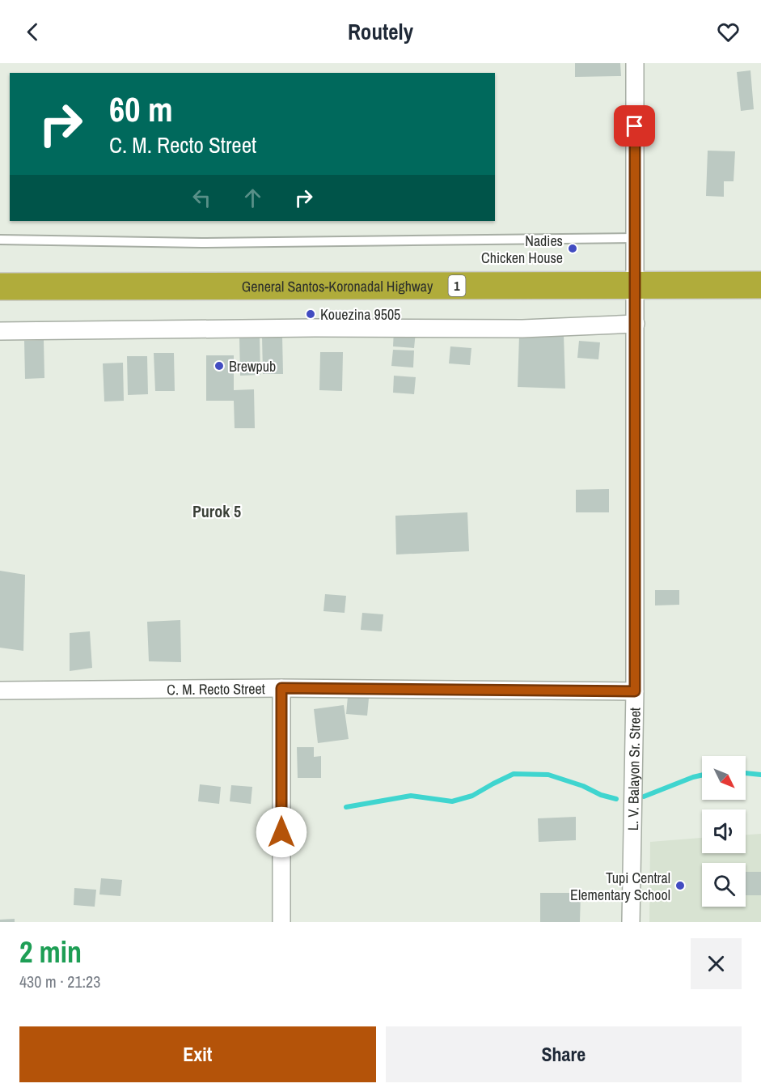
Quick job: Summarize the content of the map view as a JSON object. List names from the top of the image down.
{
  "streets": {
    "highway": ["General Santos-Koronadal Highway", "1"],
    "street": ["C. M. Recto Street", "L. V. Balayon Sr. Street"]
  },
  "crossings": [
    ["General Santos-Koronadal Highway", "L. V. Balayon Sr. Street"],
    ["C. M. Recto Street", "L. V. Balayon Sr. Street"]
  ],
  "districts": ["Purok 5"],
  "places": [
    "Nadies Chicken House",
    "Kouezina 9505",
    "Brewpub",
    "Tupi Central Elementary School"
  ],
  "north": "bottom right",
  "page": {
    "header": "Routely",
    "turn": ["60 m", "C. M. Recto Street"],
    "heading": ["2 min", "430 m · 21:23"],
    "buttons": ["Exit", "Share"]
  }
}
